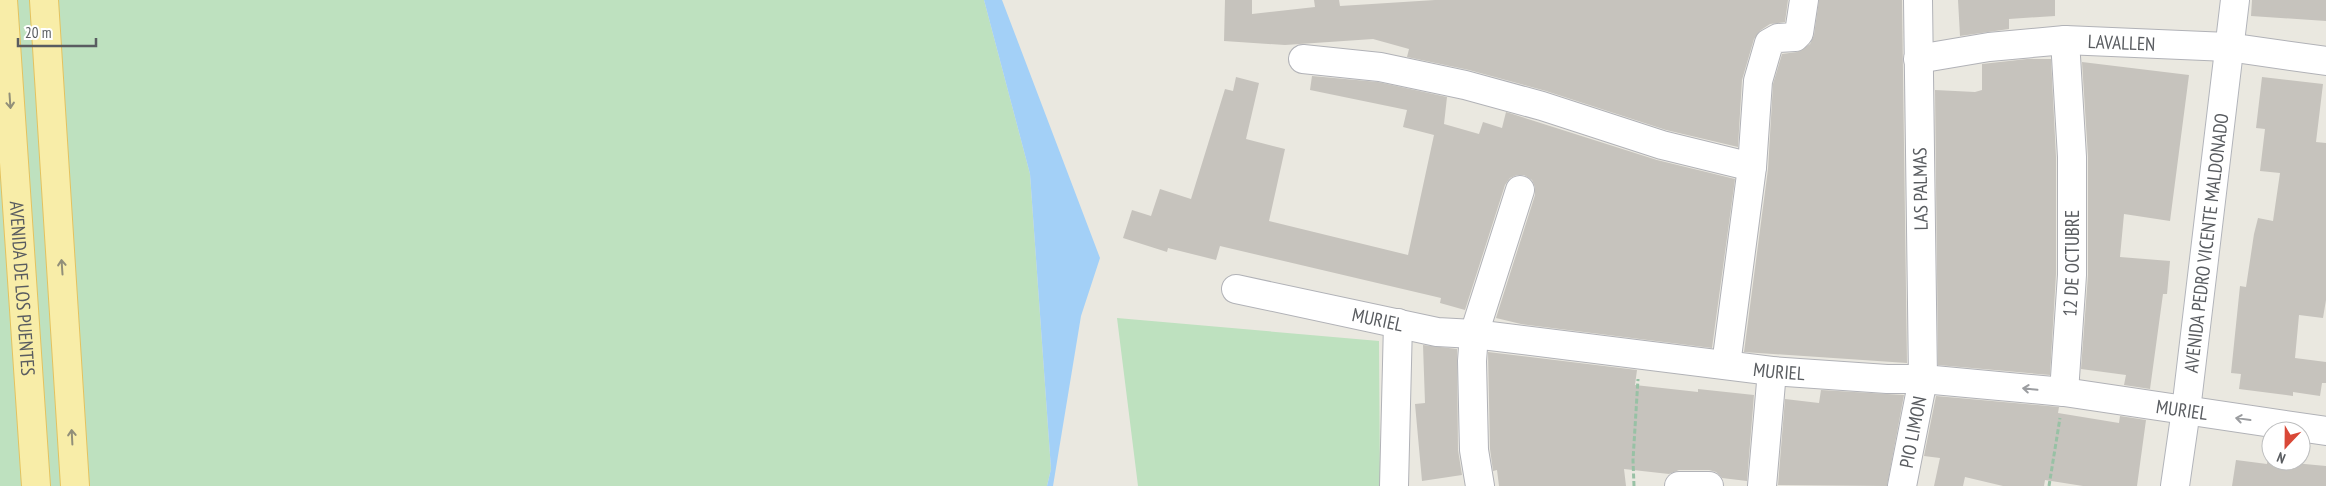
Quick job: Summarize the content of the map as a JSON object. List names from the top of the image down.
{
  "streets": {
    "main road": ["AVENIDA DE LOS PUENTES"],
    "street": [
      "LAVALLEN",
      "LAS PALMAS",
      "AVENIDA PEDRO VICENTE MALDONADO",
      "12 DE OCTUBRE",
      "MURIEL",
      "PIO LIMON"
    ]
  },
  "crossings": [
    ["LAVALLEN", "LAS PALMAS"],
    ["LAVALLEN", "AVENIDA PEDRO VICENTE MALDONADO"],
    ["LAVALLEN", "12 DE OCTUBRE"],
    ["LAS PALMAS", "MURIEL"],
    ["LAS PALMAS", "PIO LIMON"],
    ["AVENIDA PEDRO VICENTE MALDONADO", "MURIEL"],
    ["12 DE OCTUBRE", "MURIEL"],
    ["MURIEL", "PIO LIMON"]
  ],
  "scale_bar": "20 m",
  "north": "bottom"
}
